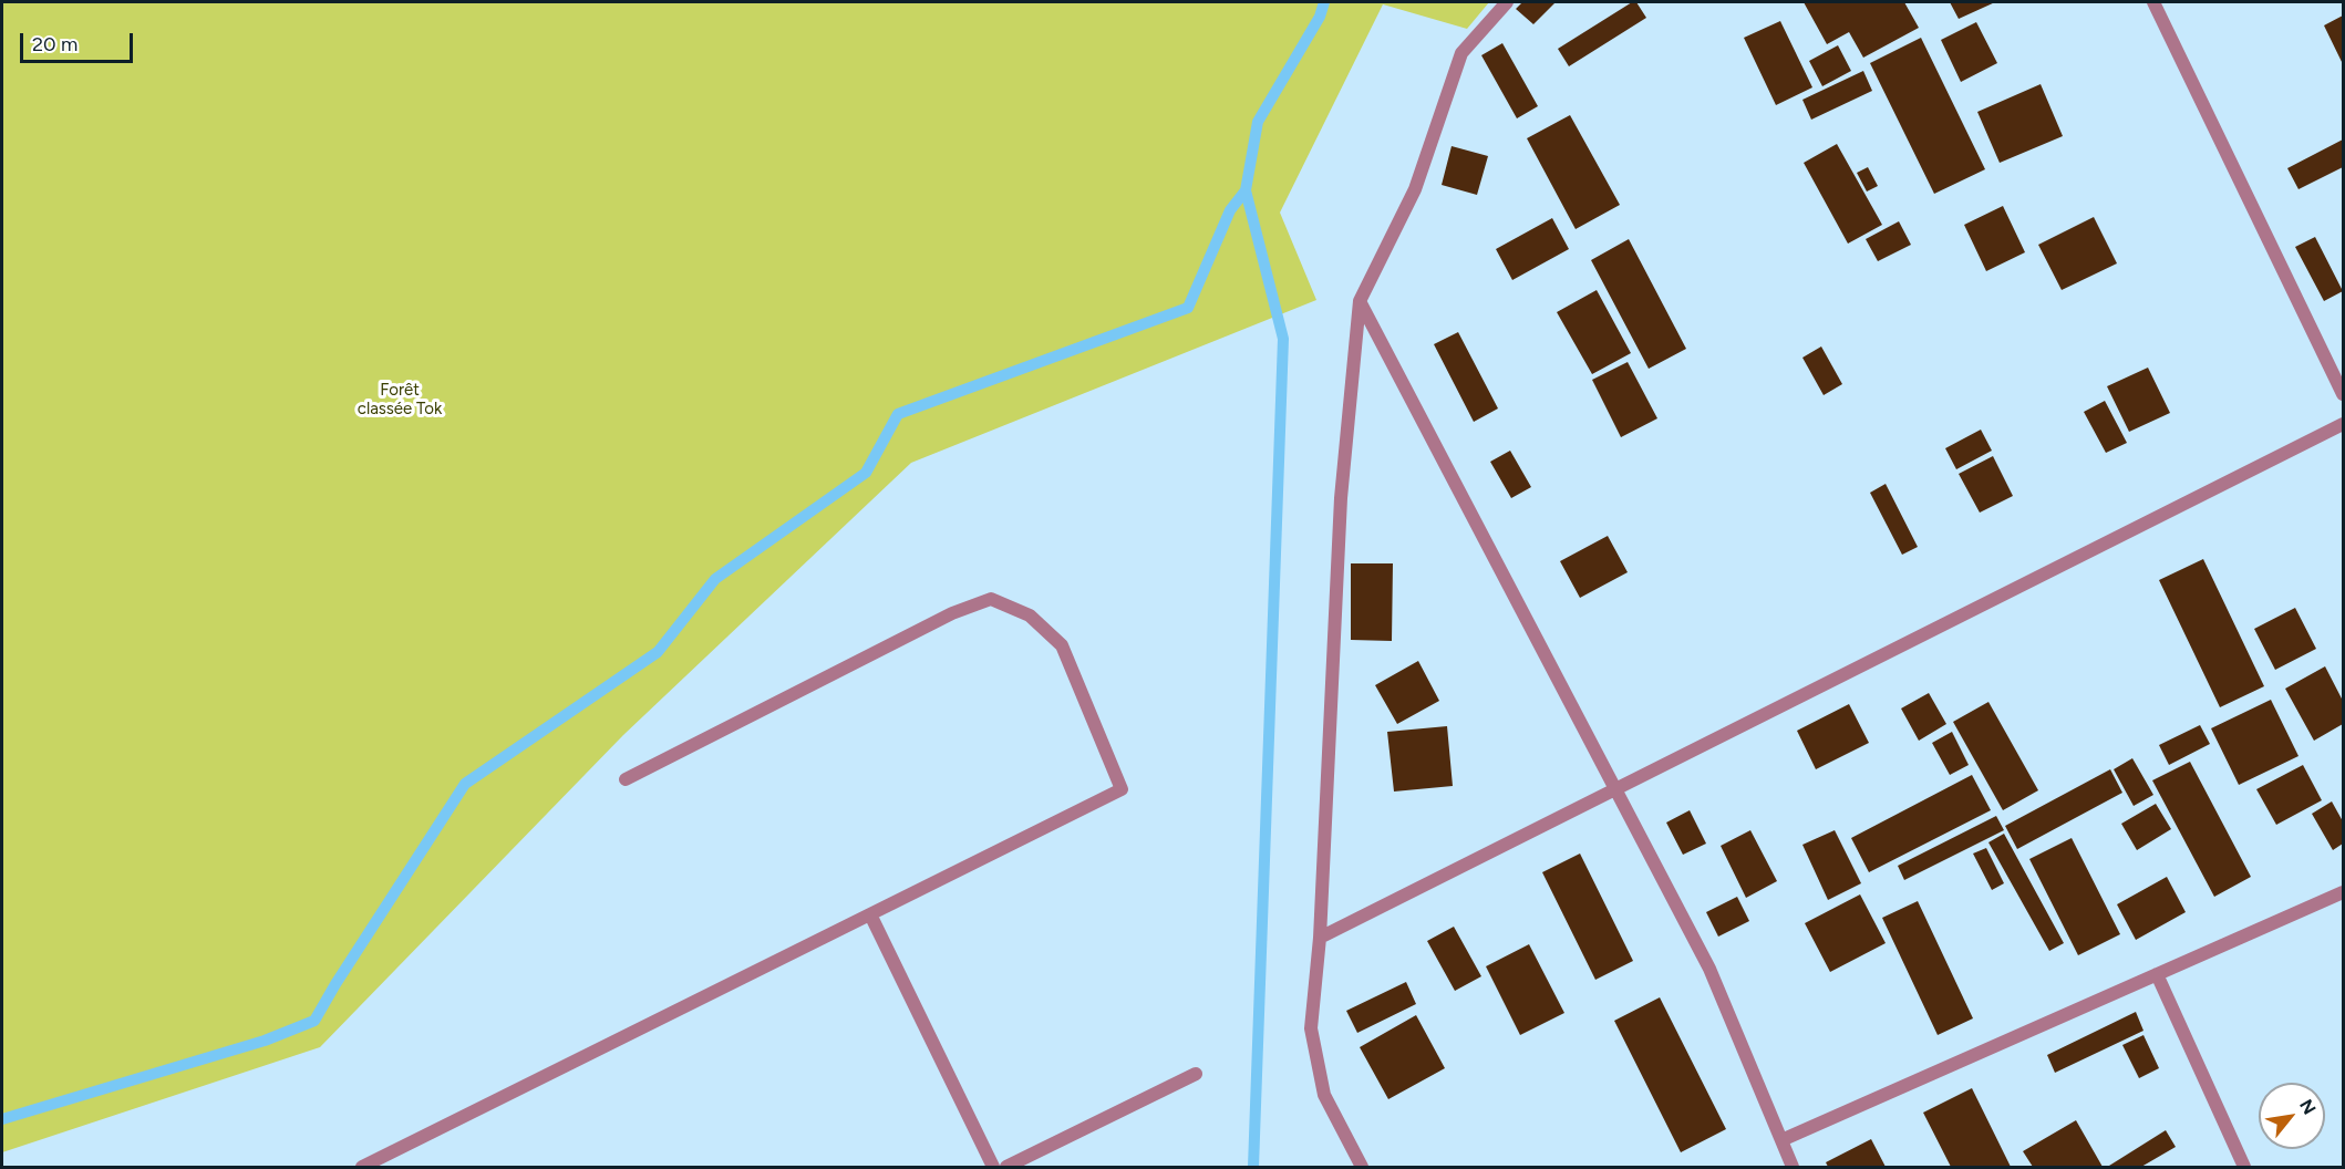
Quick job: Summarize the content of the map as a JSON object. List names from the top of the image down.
{
  "parks": ["Forêt classée Tok"],
  "scale_bar": "20 m",
  "north": "top right"
}
